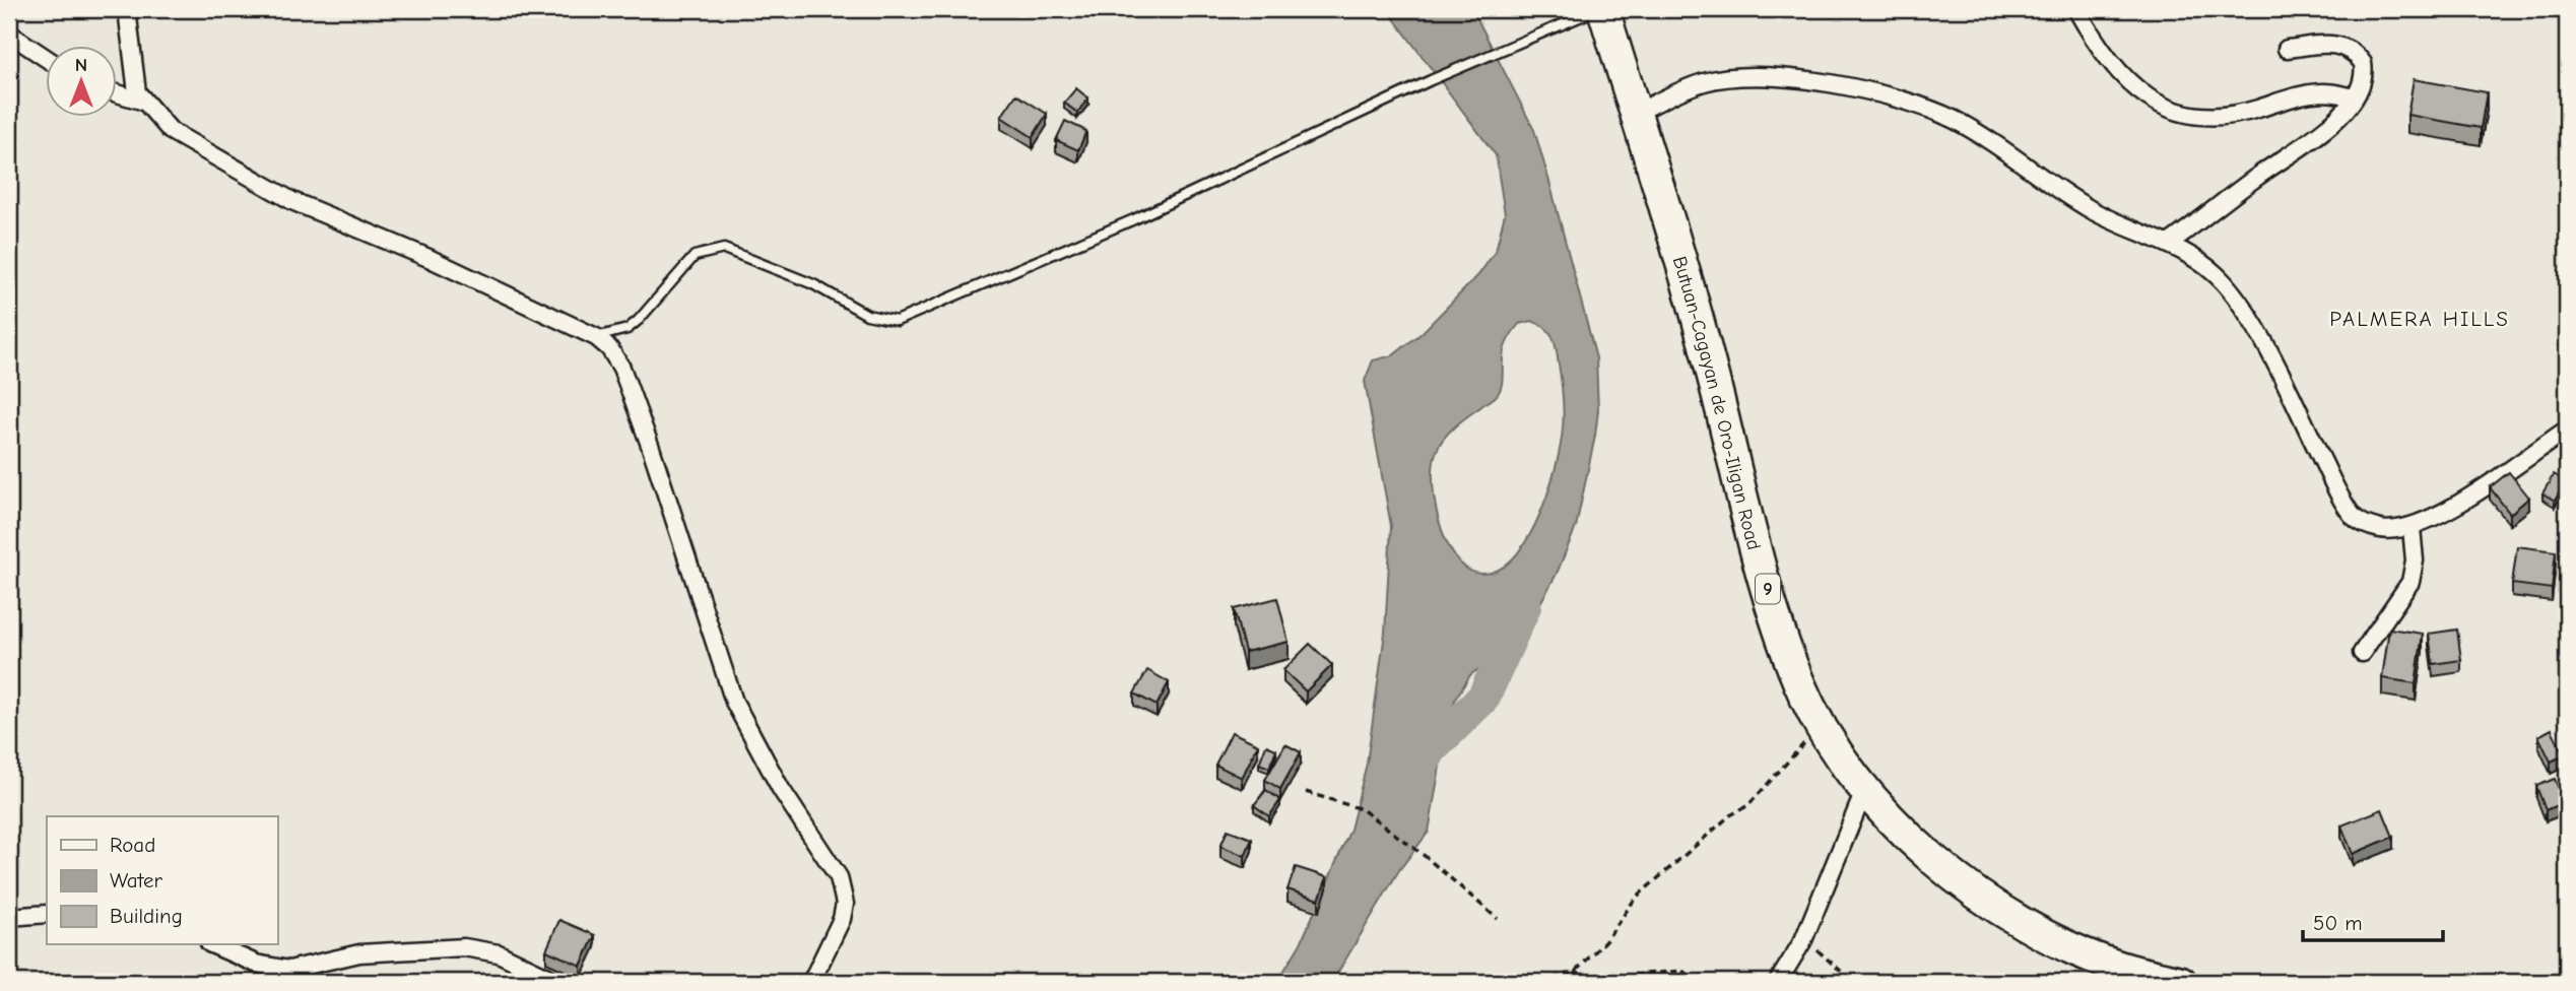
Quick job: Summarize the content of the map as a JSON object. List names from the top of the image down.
{
  "streets": {
    "highway": ["Butuan-Cagayan de Oro-Iligan Road", "9"]
  },
  "districts": ["PALMERA HILLS"],
  "legend": ["Road", "Water", "Building"],
  "scale_bar": "50 m",
  "north": "top"
}
